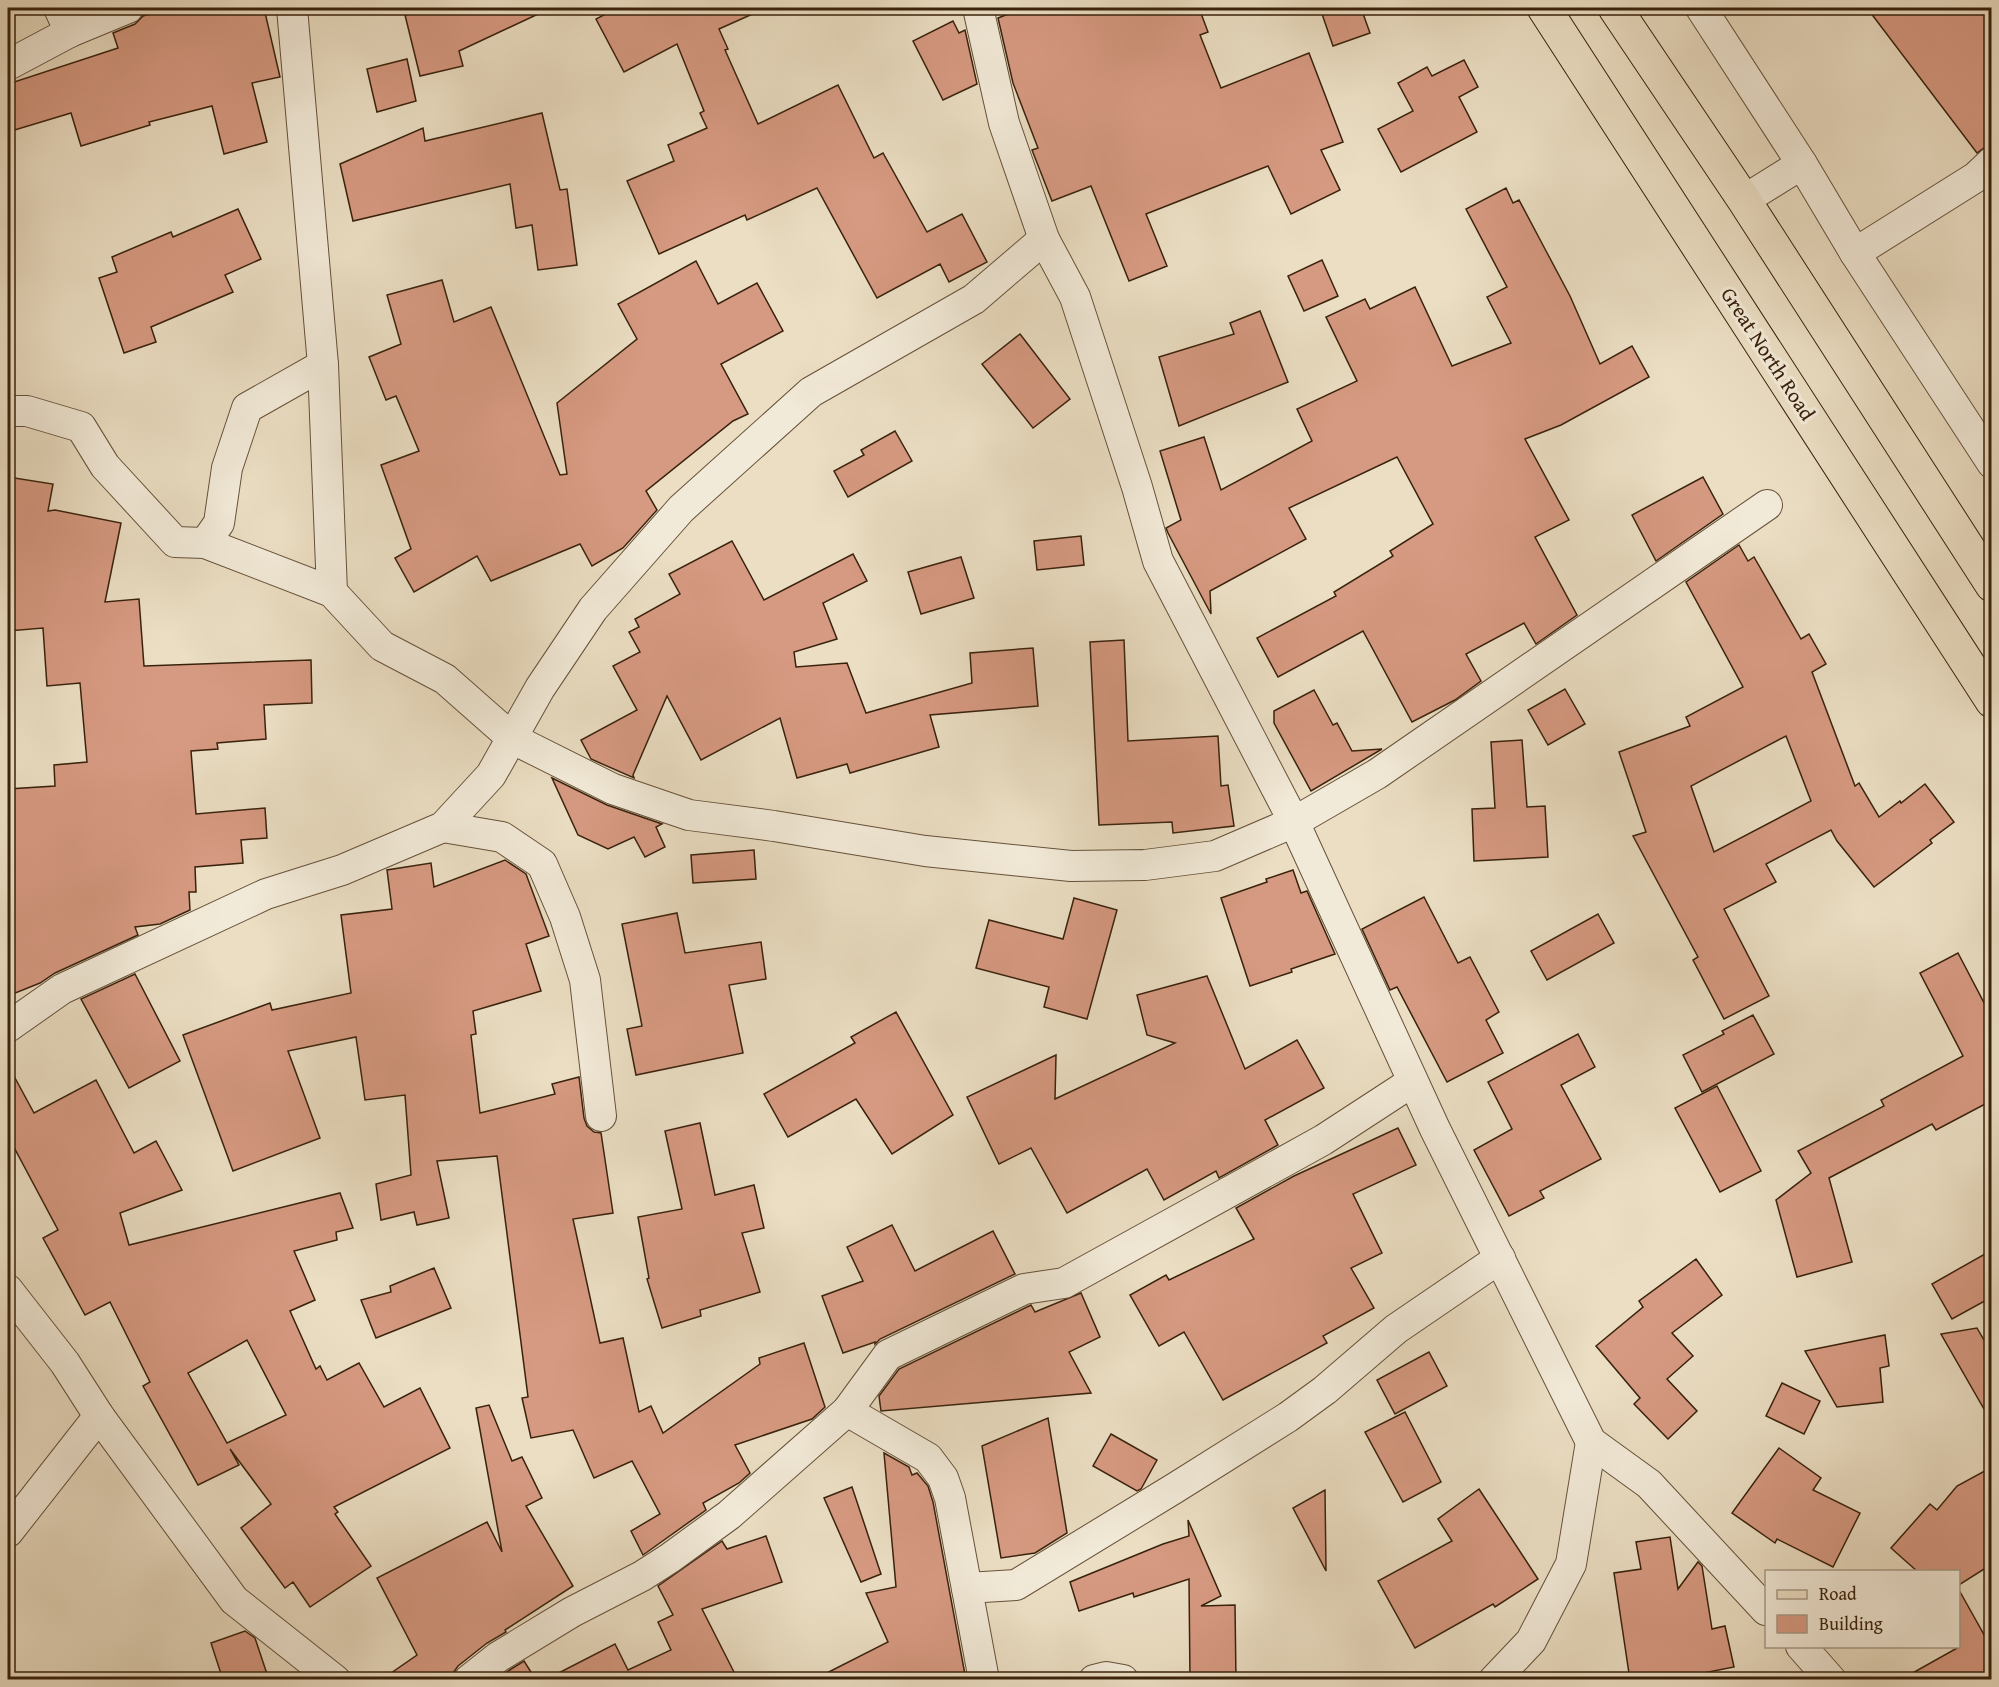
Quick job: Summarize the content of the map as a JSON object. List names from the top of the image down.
{
  "streets": {
    "main road": ["Great North Road"]
  },
  "legend": ["Road", "Building"]
}
